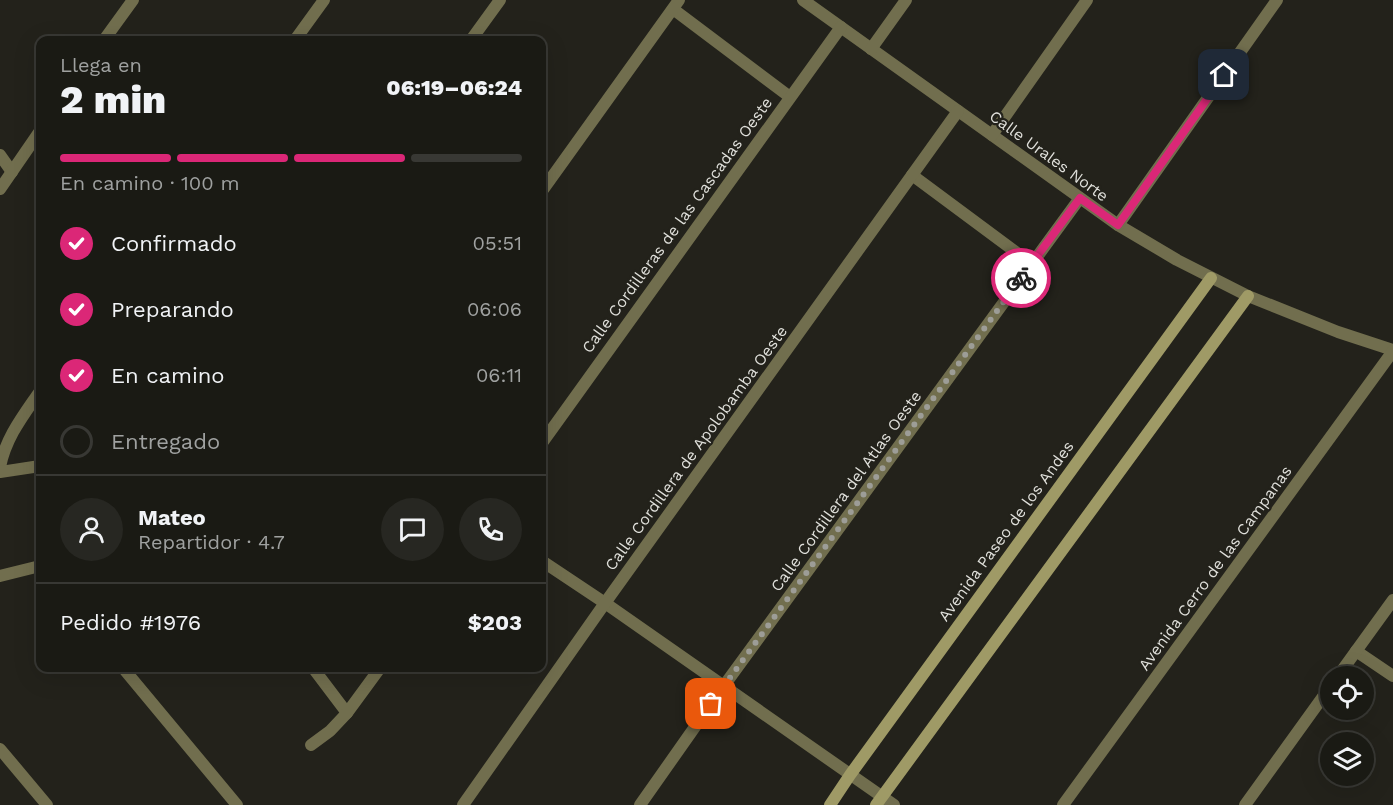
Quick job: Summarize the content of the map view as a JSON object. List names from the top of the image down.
{
  "streets": {
    "street": [
      "Calle Urales Norte",
      "Calle Cordilleras de las Cascadas Oeste",
      "Calle Cordillera de Apolobamba Oeste",
      "Calle Cordillera del Atlas Oeste",
      "Avenida Paseo de los Andes",
      "Avenida Cerro de las Campanas"
    ]
  },
  "crossings": [
    ["Calle Urales Norte", "Calle Cordilleras de las Cascadas Oeste"],
    ["Calle Urales Norte", "Calle Cordillera de Apolobamba Oeste"],
    ["Calle Urales Norte", "Calle Cordillera del Atlas Oeste"],
    ["Calle Urales Norte", "Avenida Paseo de los Andes"],
    ["Calle Urales Norte", "Avenida Cerro de las Campanas"]
  ],
  "page": {
    "heading": ["2 min", "Llega en", "06:19–06:24"],
    "panel": [
      "Mateo",
      "Repartidor · 4.7",
      "Pedido #1976",
      "$203"
    ],
    "bar": "En camino · 100 m",
    "list": [
      ["Confirmado", "05:51"],
      ["Preparando", "06:06"],
      ["En camino", "06:11"],
      "Entregado"
    ]
  }
}
